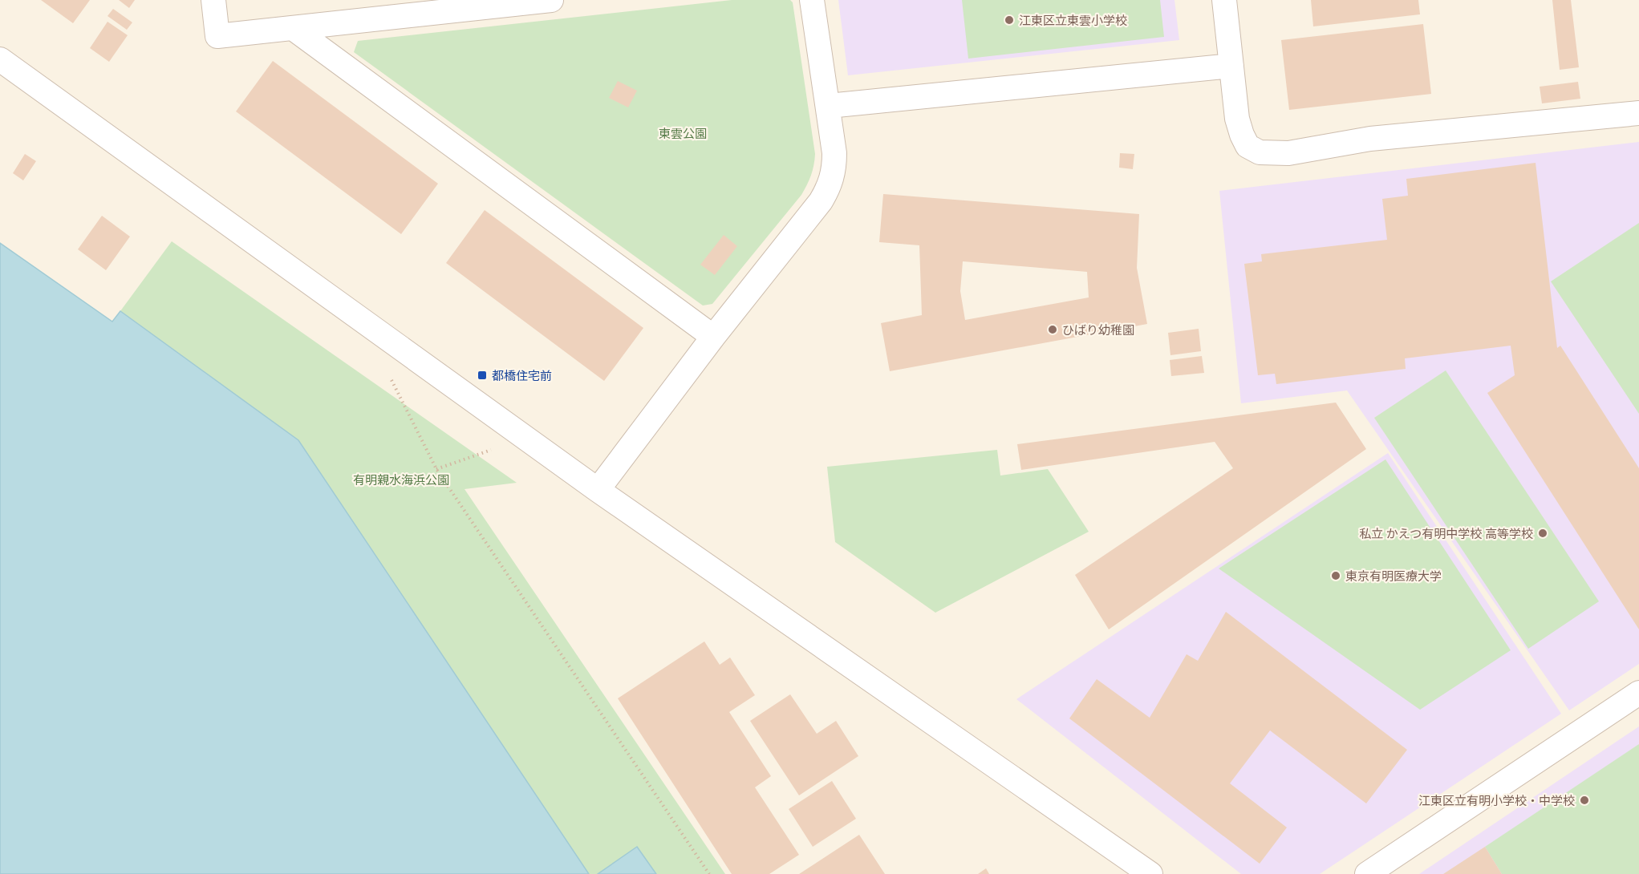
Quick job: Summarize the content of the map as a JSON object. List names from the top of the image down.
{
  "parks": ["東雲公園", "有明親水海浜公園"],
  "places": {
    "other": [
      "江東区立東雲小学校",
      "ひばり幼稚園",
      "私立 かえつ有明中学校 高等学校",
      "東京有明医療大学",
      "江東区立有明小学校・中学校"
    ],
    "transit": ["都橋住宅前"]
  }
}
